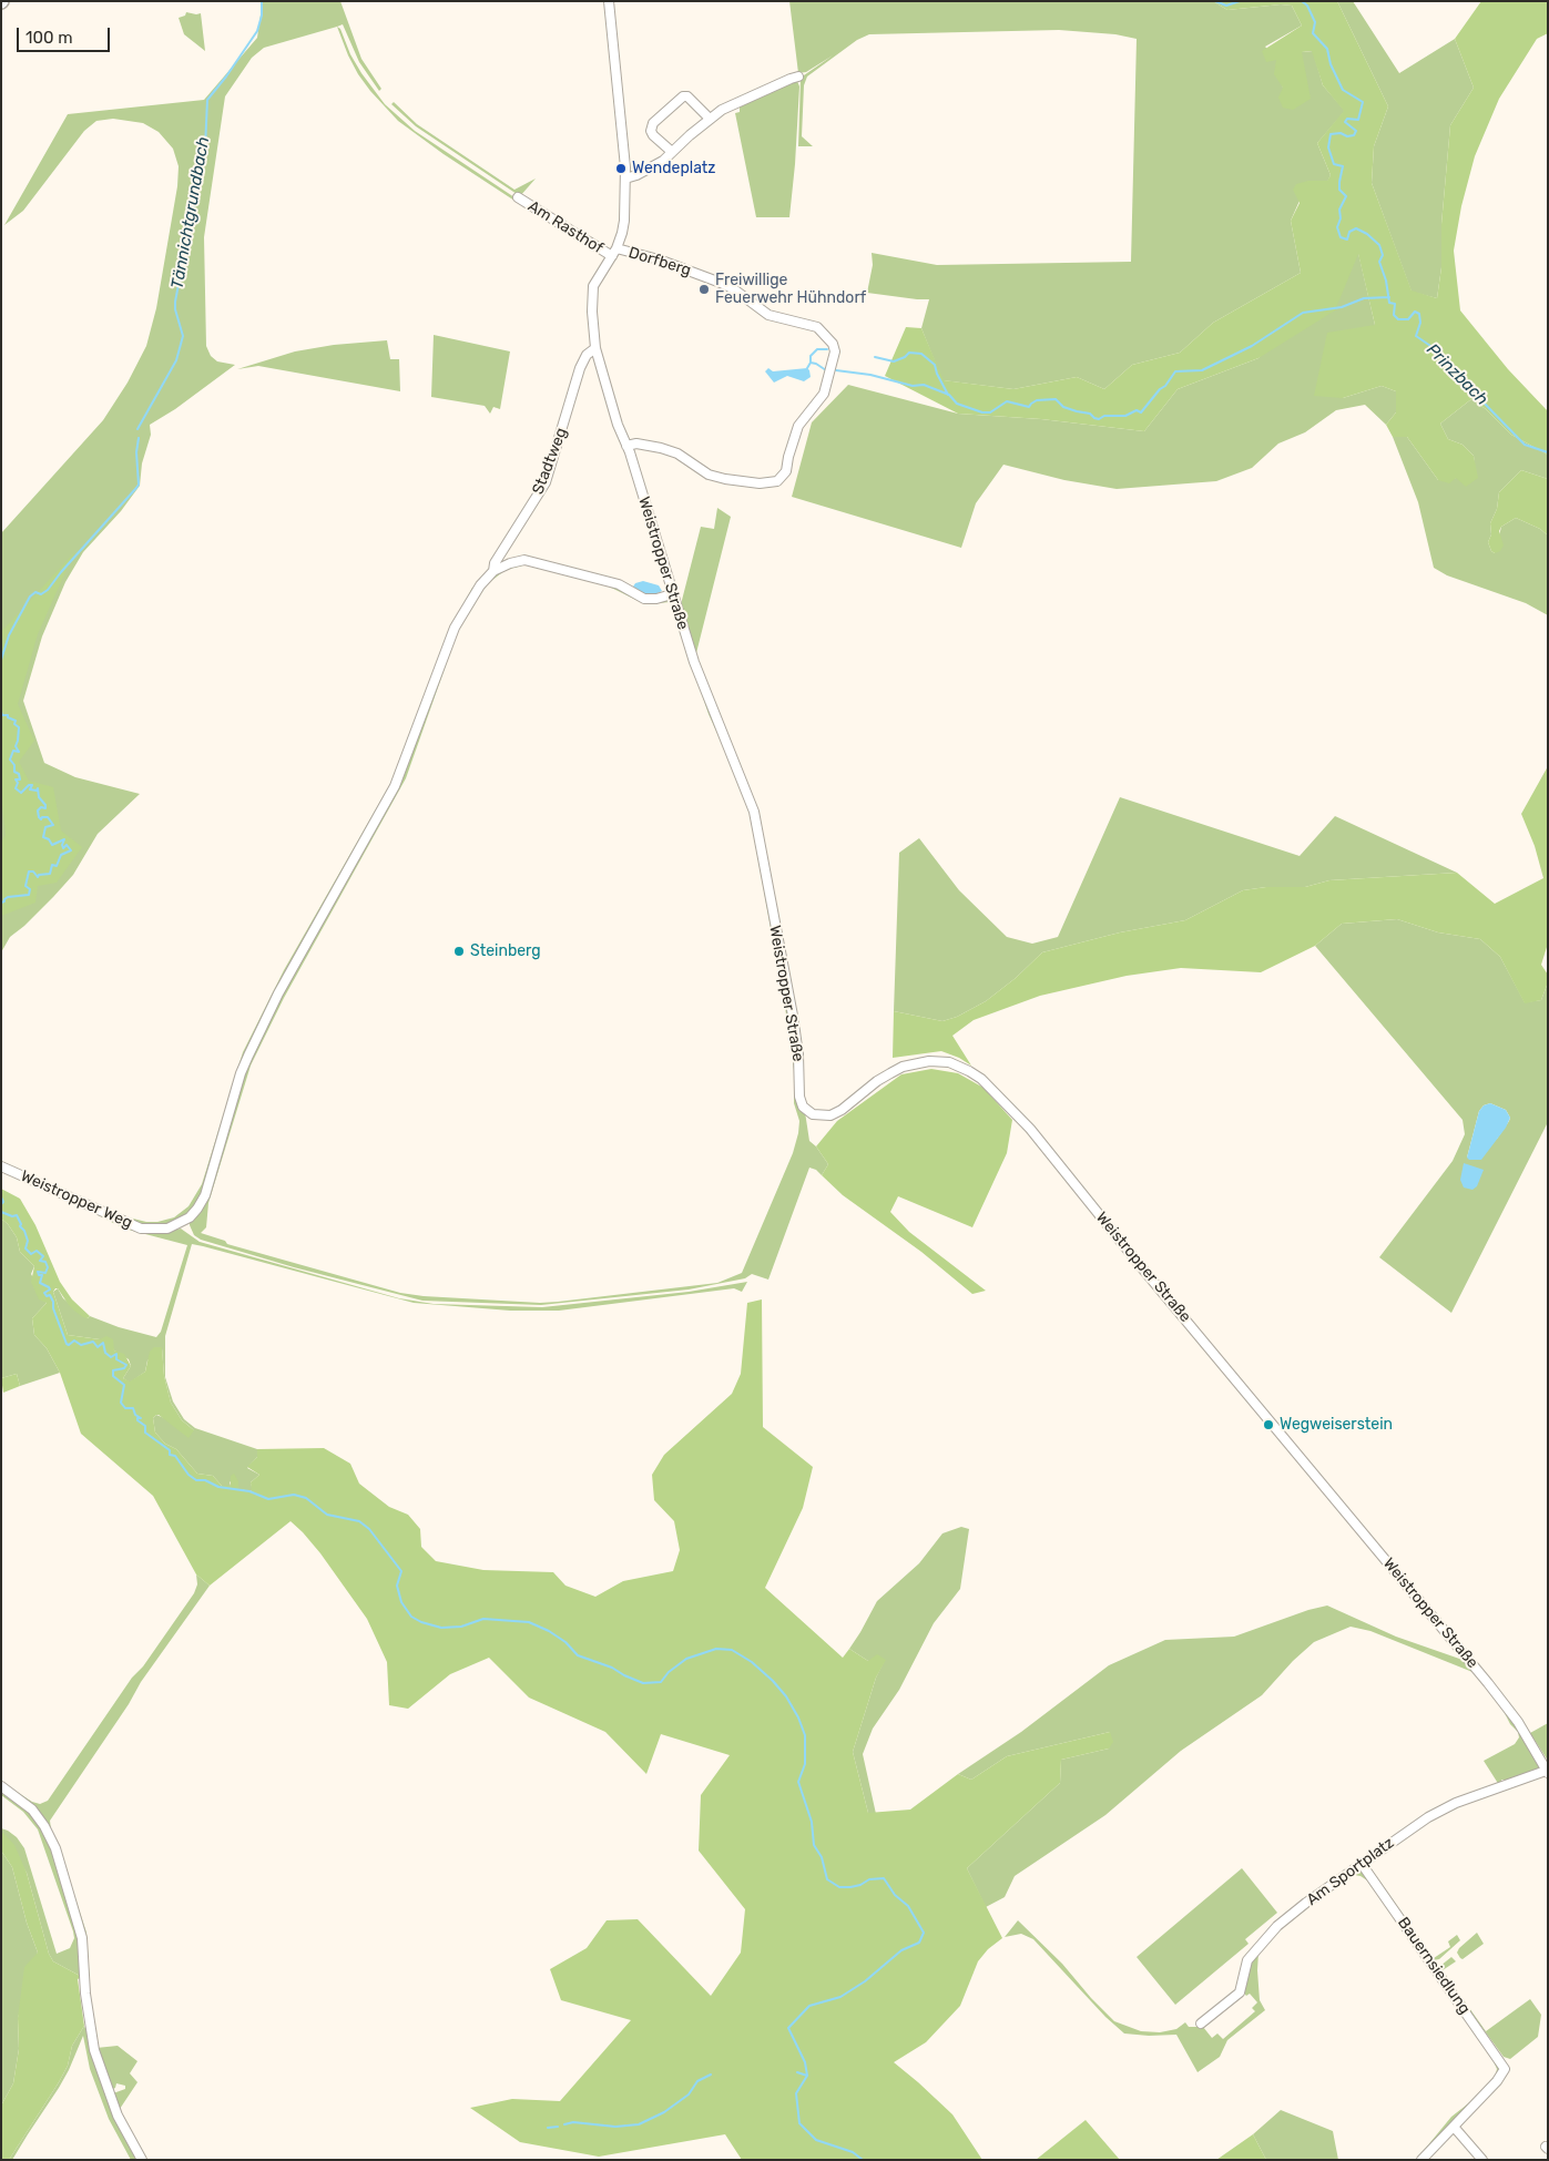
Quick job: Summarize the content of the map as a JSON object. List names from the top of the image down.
{
  "streets": {
    "street": [
      "Am Rasthof",
      "Dorfberg",
      "Stadtweg",
      "Weistropper Straße",
      "Weistropper Weg",
      "Am Sportplatz",
      "Bauernsiedlung"
    ]
  },
  "crossings": [
    ["Am Rasthof", "Dorfberg"],
    ["Am Rasthof", "Weistropper Straße"],
    ["Dorfberg", "Weistropper Straße"],
    ["Stadtweg", "Weistropper Straße"],
    ["Stadtweg", "Weistropper Weg"],
    ["Weistropper Straße", "Am Sportplatz"],
    ["Am Sportplatz", "Bauernsiedlung"]
  ],
  "water": ["Tännichtgrundbach", "Prinzbach"],
  "places": [
    "Wendeplatz",
    "Freiwillige Feuerwehr Hühndorf",
    "Steinberg",
    "Wegweiserstein"
  ],
  "scale_bar": "100 m"
}
